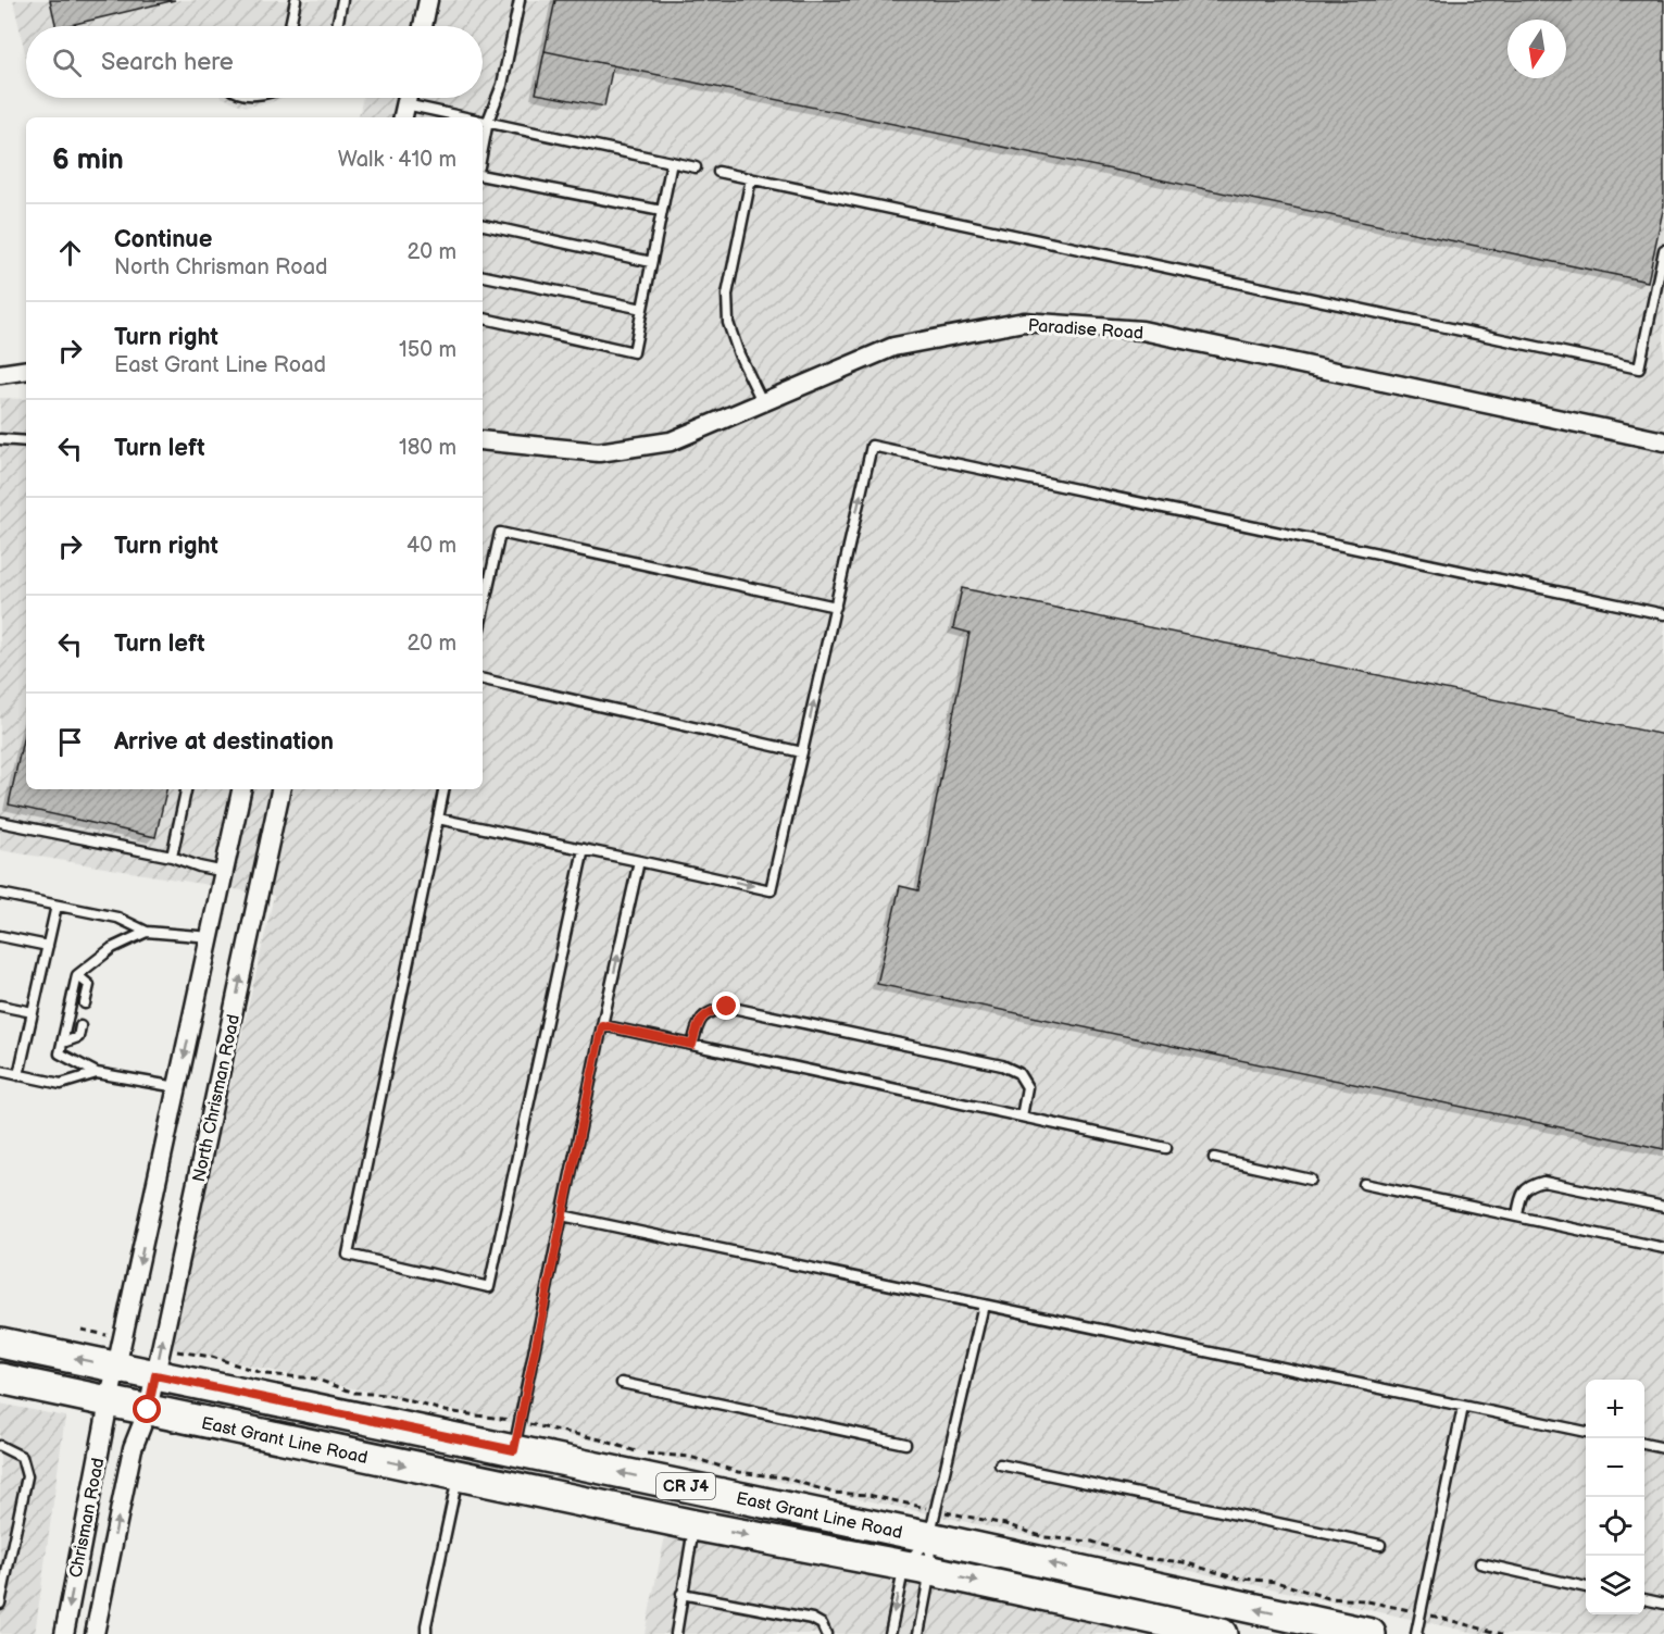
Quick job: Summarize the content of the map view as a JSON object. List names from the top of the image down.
{
  "streets": {
    "main road": ["East Grant Line Road", "CR J4"],
    "street": ["Paradise Road", "North Chrisman Road", "Chrisman Road"]
  },
  "crossings": [
    ["North Chrisman Road", "East Grant Line Road"],
    ["North Chrisman Road", "Chrisman Road"],
    ["East Grant Line Road", "Chrisman Road"]
  ],
  "north": "bottom",
  "page": {
    "search": "Search here",
    "heading": ["6 min", "Walk · 410 m"],
    "list": [
      ["Continue", "North Chrisman Road", "20 m"],
      ["Turn right", "East Grant Line Road", "150 m"],
      ["Turn left", "180 m"],
      ["Turn right", "40 m"],
      ["Turn left", "20 m"],
      "Arrive at destination"
    ],
    "map_buttons": ["+", "−"]
  }
}
